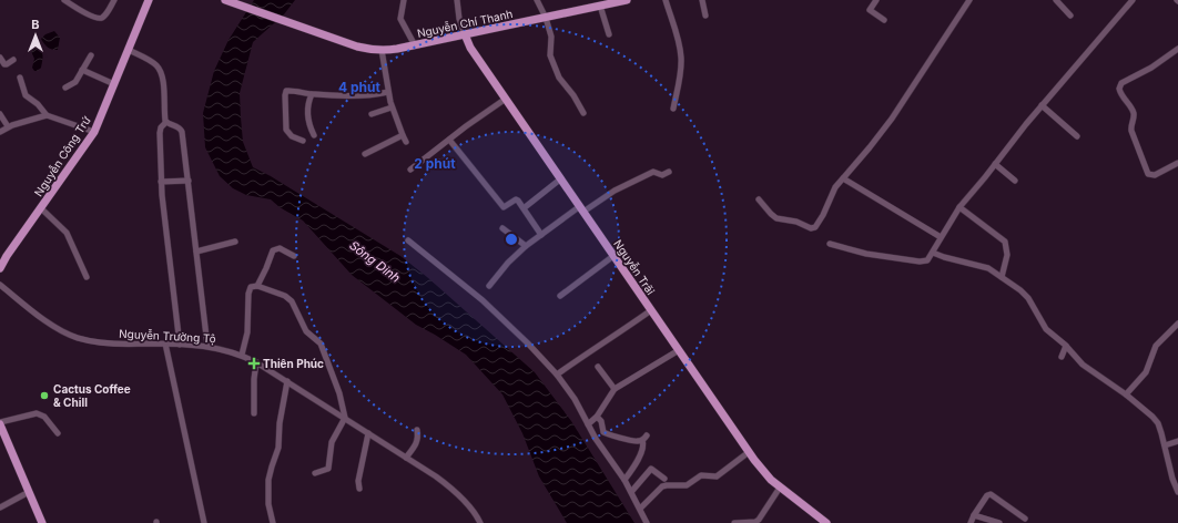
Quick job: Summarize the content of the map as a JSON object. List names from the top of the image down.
{
  "streets": {
    "main road": ["Nguyễn Chí Thanh", "Nguyễn Công Trứ", "Nguyễn Trãi"],
    "street": ["Nguyễn Trường Tộ"]
  },
  "crossings": [
    ["Nguyễn Chí Thanh", "Nguyễn Trãi"]
  ],
  "water": ["Sông Dinh"],
  "places": {
    "health": ["Thiên Phúc"],
    "other": ["Cactus Coffee & Chill"]
  },
  "north": "top",
  "rings": ["4 phút", "2 phút"]
}
